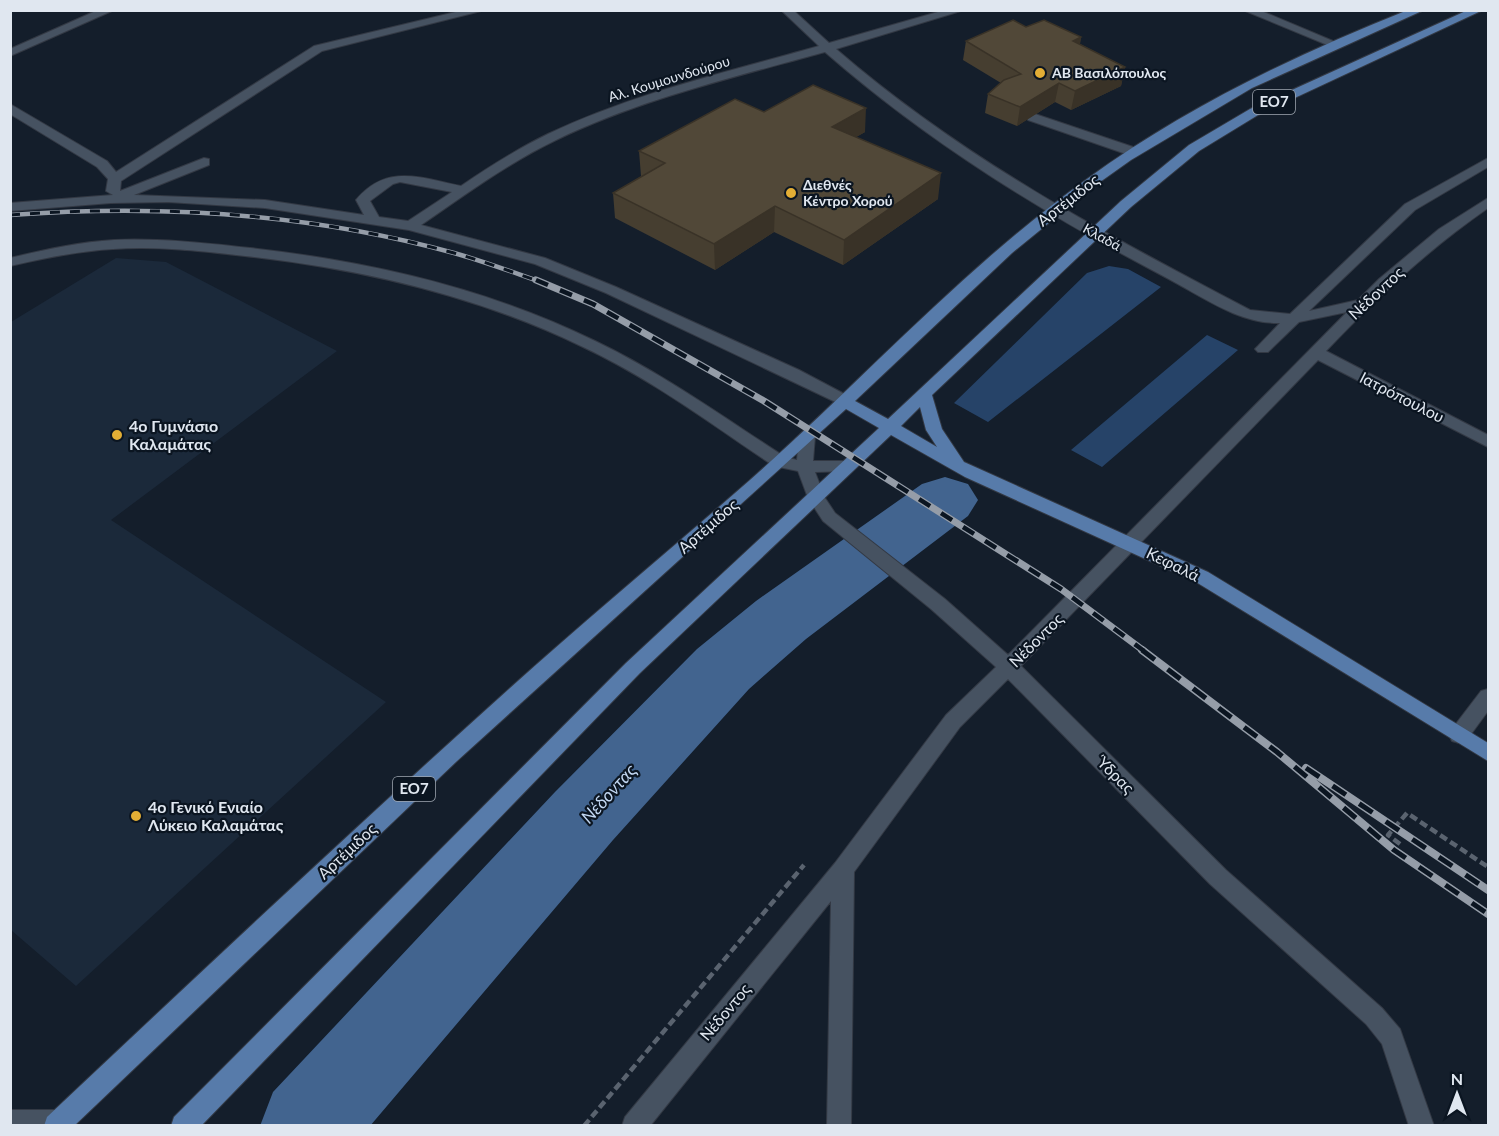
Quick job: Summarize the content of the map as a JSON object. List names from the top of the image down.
{
  "streets": {
    "main road": ["ΕΟ7", "Αρτέμιδος", "Κεφαλά"],
    "street": [
      "Αλ. Κουμουνδούρου",
      "Κλαδά",
      "Νέδοντος",
      "Ιατρόπουλου",
      "Ύδρας"
    ]
  },
  "crossings": [
    ["Αλ. Κουμουνδούρου", "Κλαδά"],
    ["ΕΟ7", "Κλαδά"],
    ["ΕΟ7", "Κεφαλά"],
    ["ΕΟ7", "Ύδρας"],
    ["Αρτέμιδος", "Κλαδά"],
    ["Αρτέμιδος", "Κεφαλά"],
    ["Αρτέμιδος", "Ύδρας"],
    ["Κλαδά", "Νέδοντος"],
    ["Νέδοντος", "Ιατρόπουλου"],
    ["Νέδοντος", "Κεφαλά"],
    ["Νέδοντος", "Ύδρας"]
  ],
  "water": ["Νέδoντας"],
  "places": [
    "ΑΒ Βασιλόπουλος",
    "Διεθνές Κέντρο Χορού",
    "4ο Γυμνάσιο Καλαμάτας",
    "4ο Γενικό Ενιαίο Λύκειο Καλαμάτας"
  ],
  "north": "top"
}
